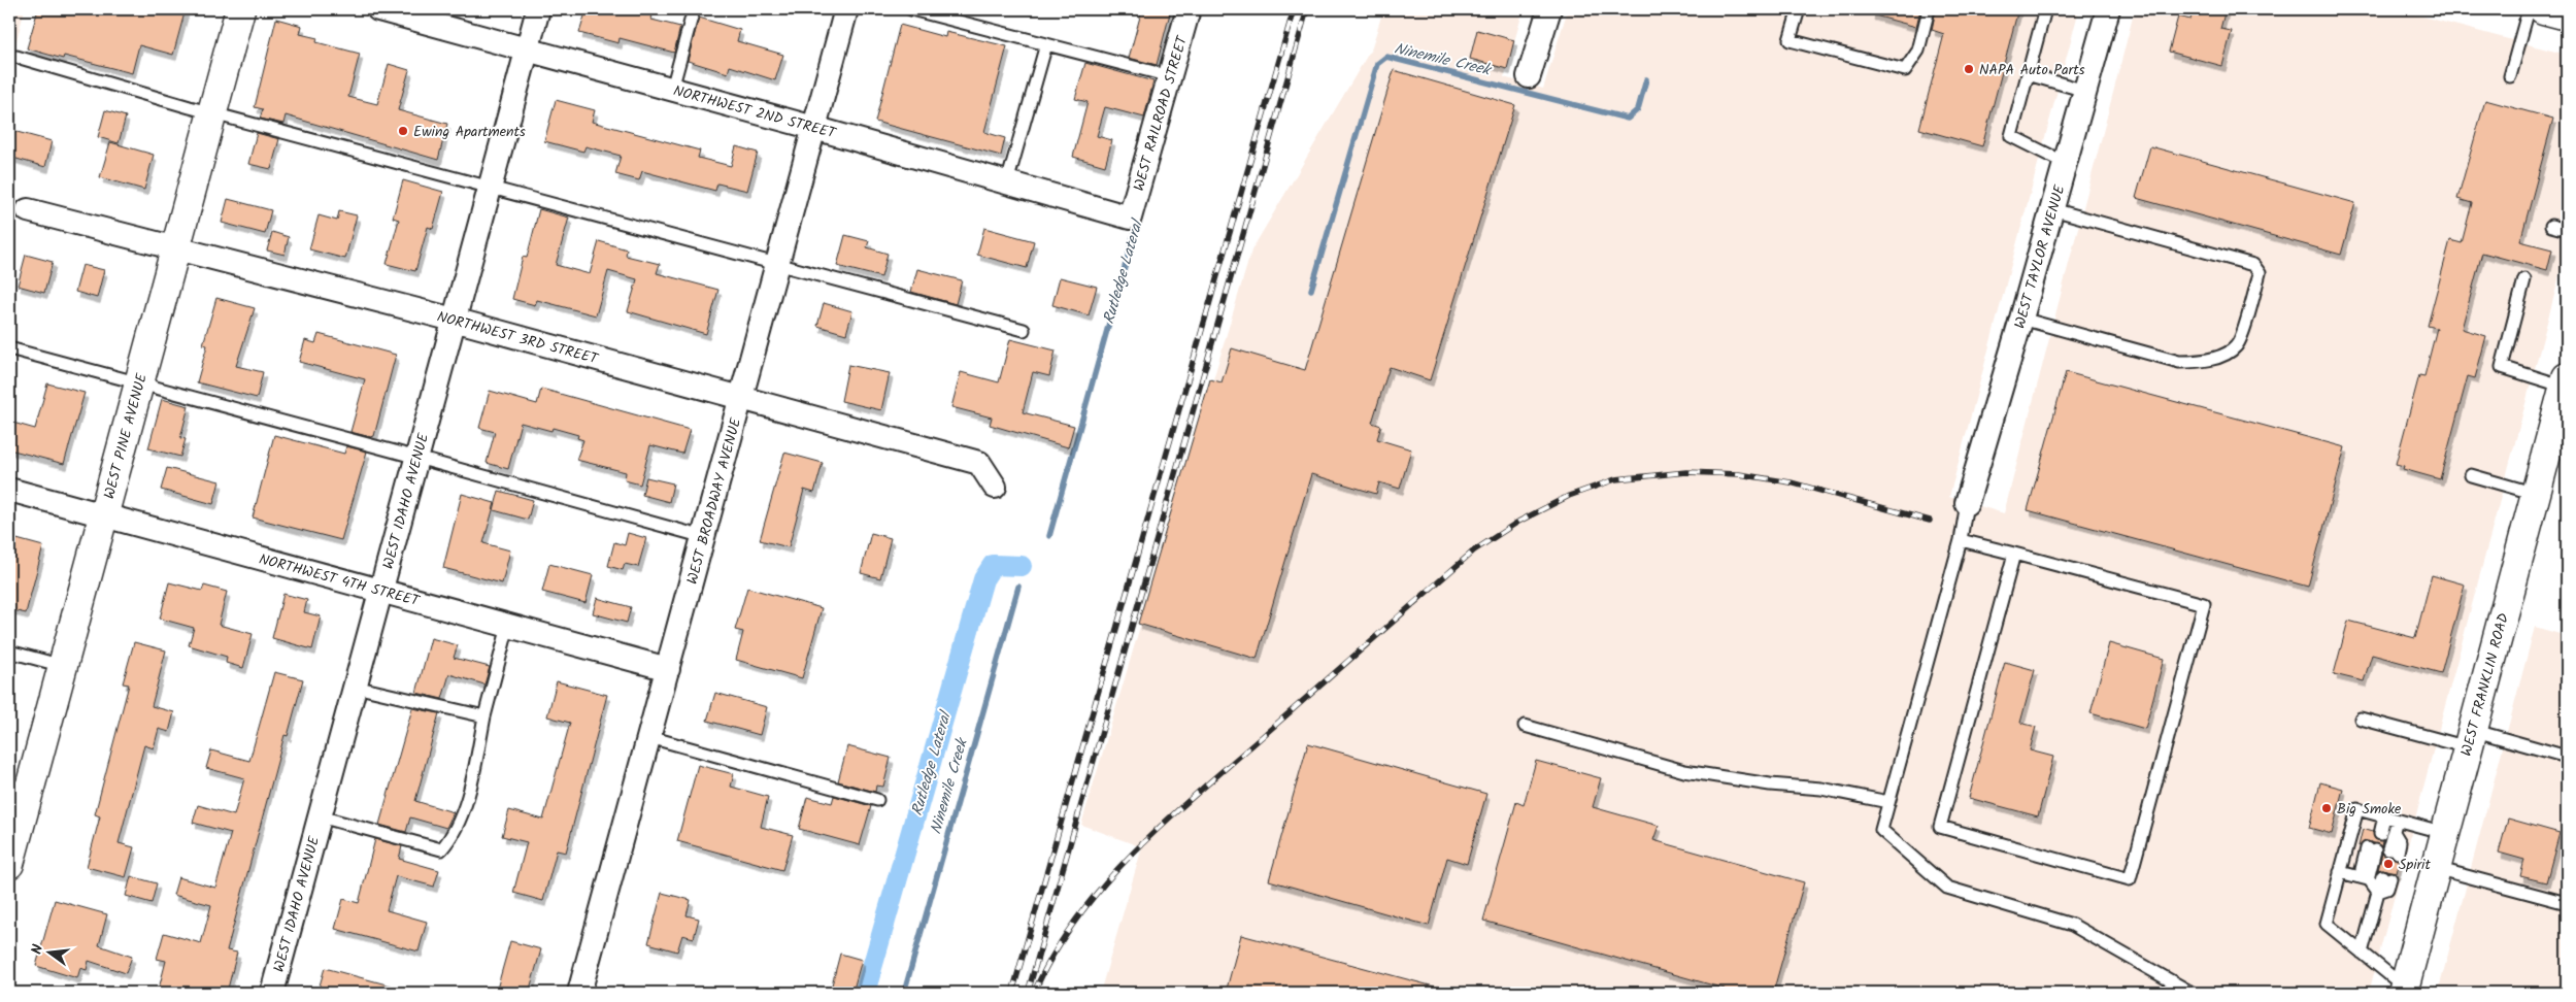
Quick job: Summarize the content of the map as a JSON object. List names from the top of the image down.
{
  "streets": {
    "street": [
      "NORTHWEST 2ND STREET",
      "WEST RAILROAD STREET",
      "WEST TAYLOR AVENUE",
      "NORTHWEST 3RD STREET",
      "WEST PINE AVENUE",
      "WEST IDAHO AVENUE",
      "WEST BROADWAY AVENUE",
      "NORTHWEST 4TH STREET",
      "WEST FRANKLIN ROAD"
    ]
  },
  "crossings": [
    ["NORTHWEST 2ND STREET", "WEST RAILROAD STREET"],
    ["NORTHWEST 2ND STREET", "WEST IDAHO AVENUE"],
    ["NORTHWEST 2ND STREET", "WEST BROADWAY AVENUE"],
    ["NORTHWEST 3RD STREET", "WEST PINE AVENUE"],
    ["NORTHWEST 3RD STREET", "WEST IDAHO AVENUE"],
    ["NORTHWEST 3RD STREET", "WEST BROADWAY AVENUE"],
    ["WEST PINE AVENUE", "NORTHWEST 4TH STREET"],
    ["WEST IDAHO AVENUE", "NORTHWEST 4TH STREET"],
    ["WEST BROADWAY AVENUE", "NORTHWEST 4TH STREET"]
  ],
  "water": ["Ninemile Creek", "Rutledge Lateral"],
  "places": [
    "NAPA Auto Parts",
    "Ewing Apartments",
    "Big Smoke",
    "Spirit"
  ],
  "north": "left"
}
